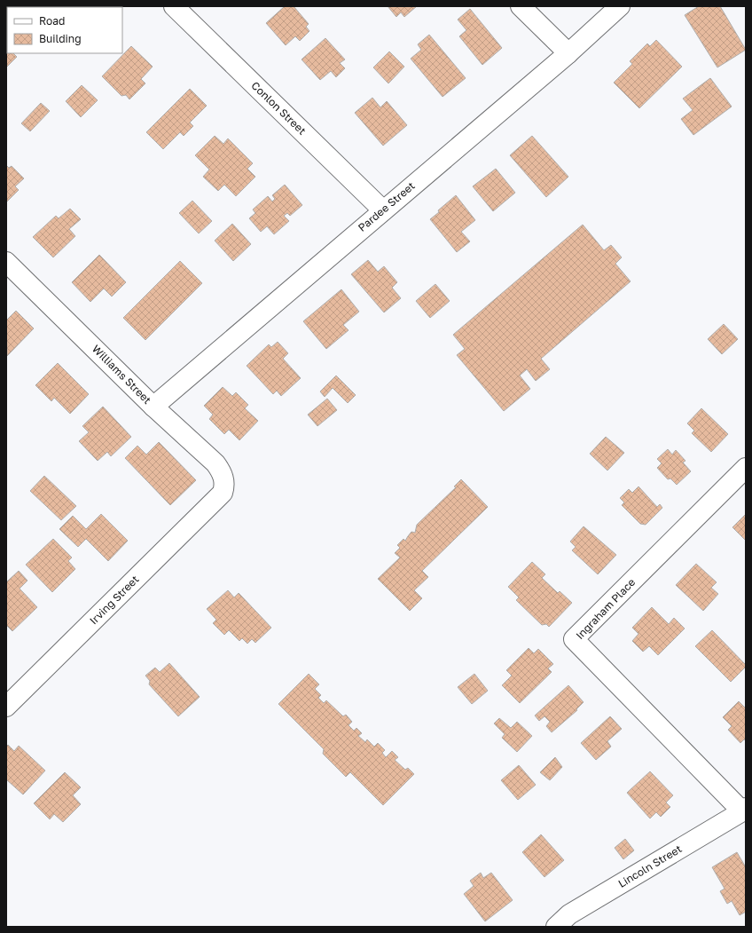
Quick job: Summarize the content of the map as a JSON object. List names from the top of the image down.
{
  "streets": {
    "street": [
      "Conlon Street",
      "Pardee Street",
      "Williams Street",
      "Irving Street",
      "Ingraham Place",
      "Lincoln Street"
    ]
  },
  "crossings": [
    ["Conlon Street", "Pardee Street"],
    ["Pardee Street", "Williams Street"],
    ["Williams Street", "Irving Street"],
    ["Ingraham Place", "Lincoln Street"]
  ],
  "legend": ["Road", "Building"]
}
